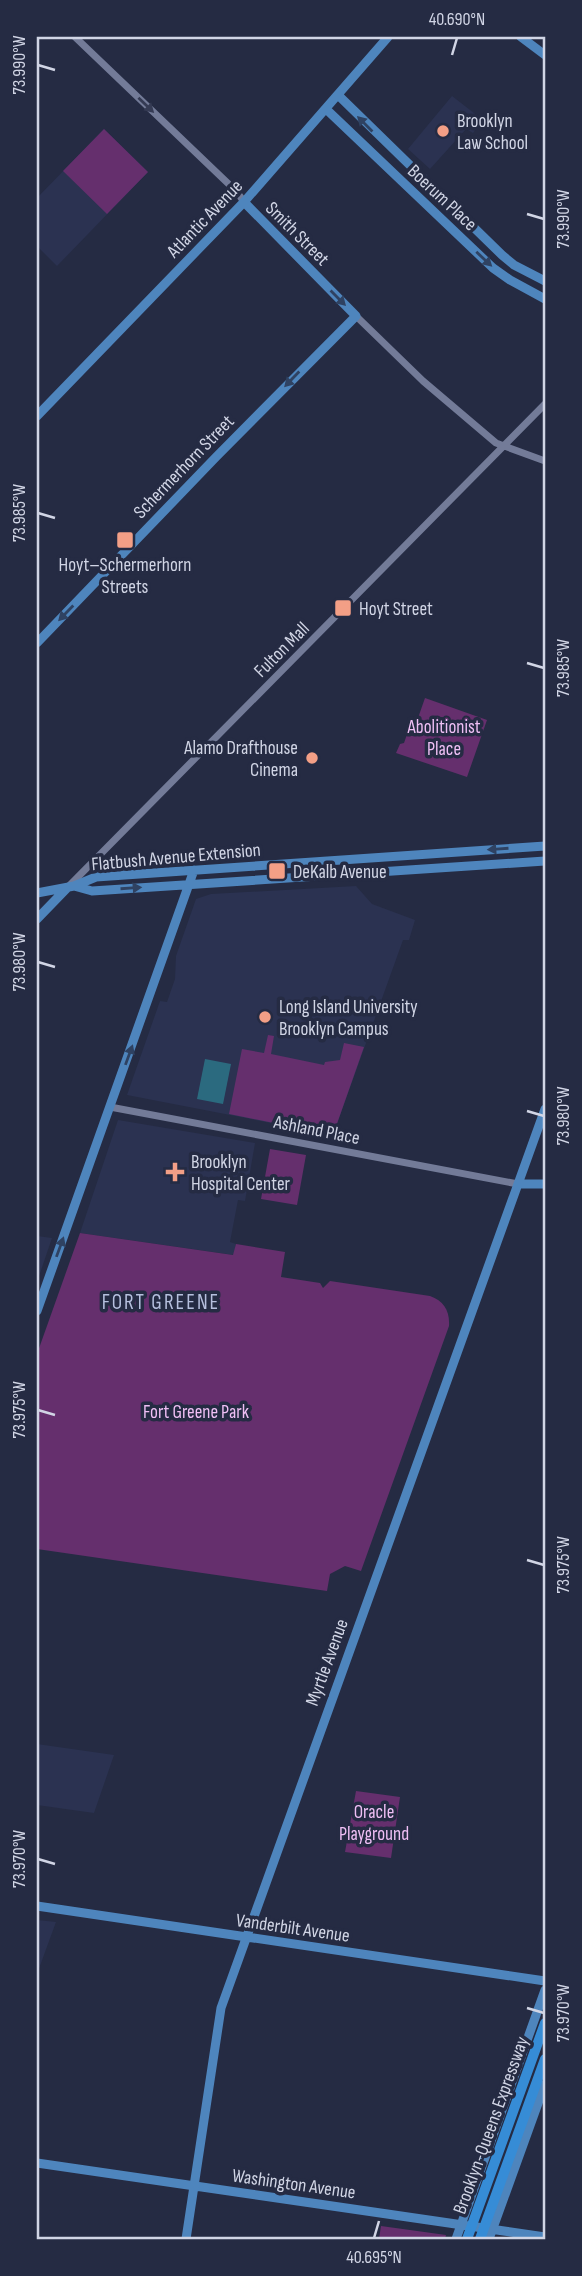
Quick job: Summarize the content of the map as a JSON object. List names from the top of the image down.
{
  "streets": {
    "highway": ["Brooklyn-Queens Expressway"],
    "main road": [
      "Boerum Place",
      "Atlantic Avenue",
      "Smith Street",
      "Schermerhorn Street",
      "Flatbush Avenue Extension",
      "Myrtle Avenue",
      "Vanderbilt Avenue",
      "Washington Avenue"
    ],
    "street": ["Fulton Mall", "Ashland Place"]
  },
  "crossings": [
    ["Boerum Place", "Atlantic Avenue"],
    ["Atlantic Avenue", "Smith Street"],
    ["Smith Street", "Schermerhorn Street"],
    ["Smith Street", "Fulton Mall"],
    ["Fulton Mall", "Flatbush Avenue Extension"],
    ["Ashland Place", "Myrtle Avenue"],
    ["Myrtle Avenue", "Vanderbilt Avenue"],
    ["Myrtle Avenue", "Washington Avenue"]
  ],
  "one_way": ["Smith Street", "Schermerhorn Street"],
  "districts": ["FORT GREENE"],
  "parks": ["Abolitionist Place", "Fort Greene Park", "Oracle Playground"],
  "places": {
    "other": ["Brooklyn Law School", "Alamo Drafthouse Cinema", "Long Island University Brooklyn Campus"],
    "transit": ["Hoyt–Schermerhorn Streets", "Hoyt Street", "DeKalb Avenue"],
    "health": ["Brooklyn Hospital Center"]
  },
  "coordinates": [
    "40.690°N",
    "73.990°W",
    "73.985°W",
    "73.980°W",
    "73.975°W",
    "73.970°W",
    "40.695°N"
  ]
}
